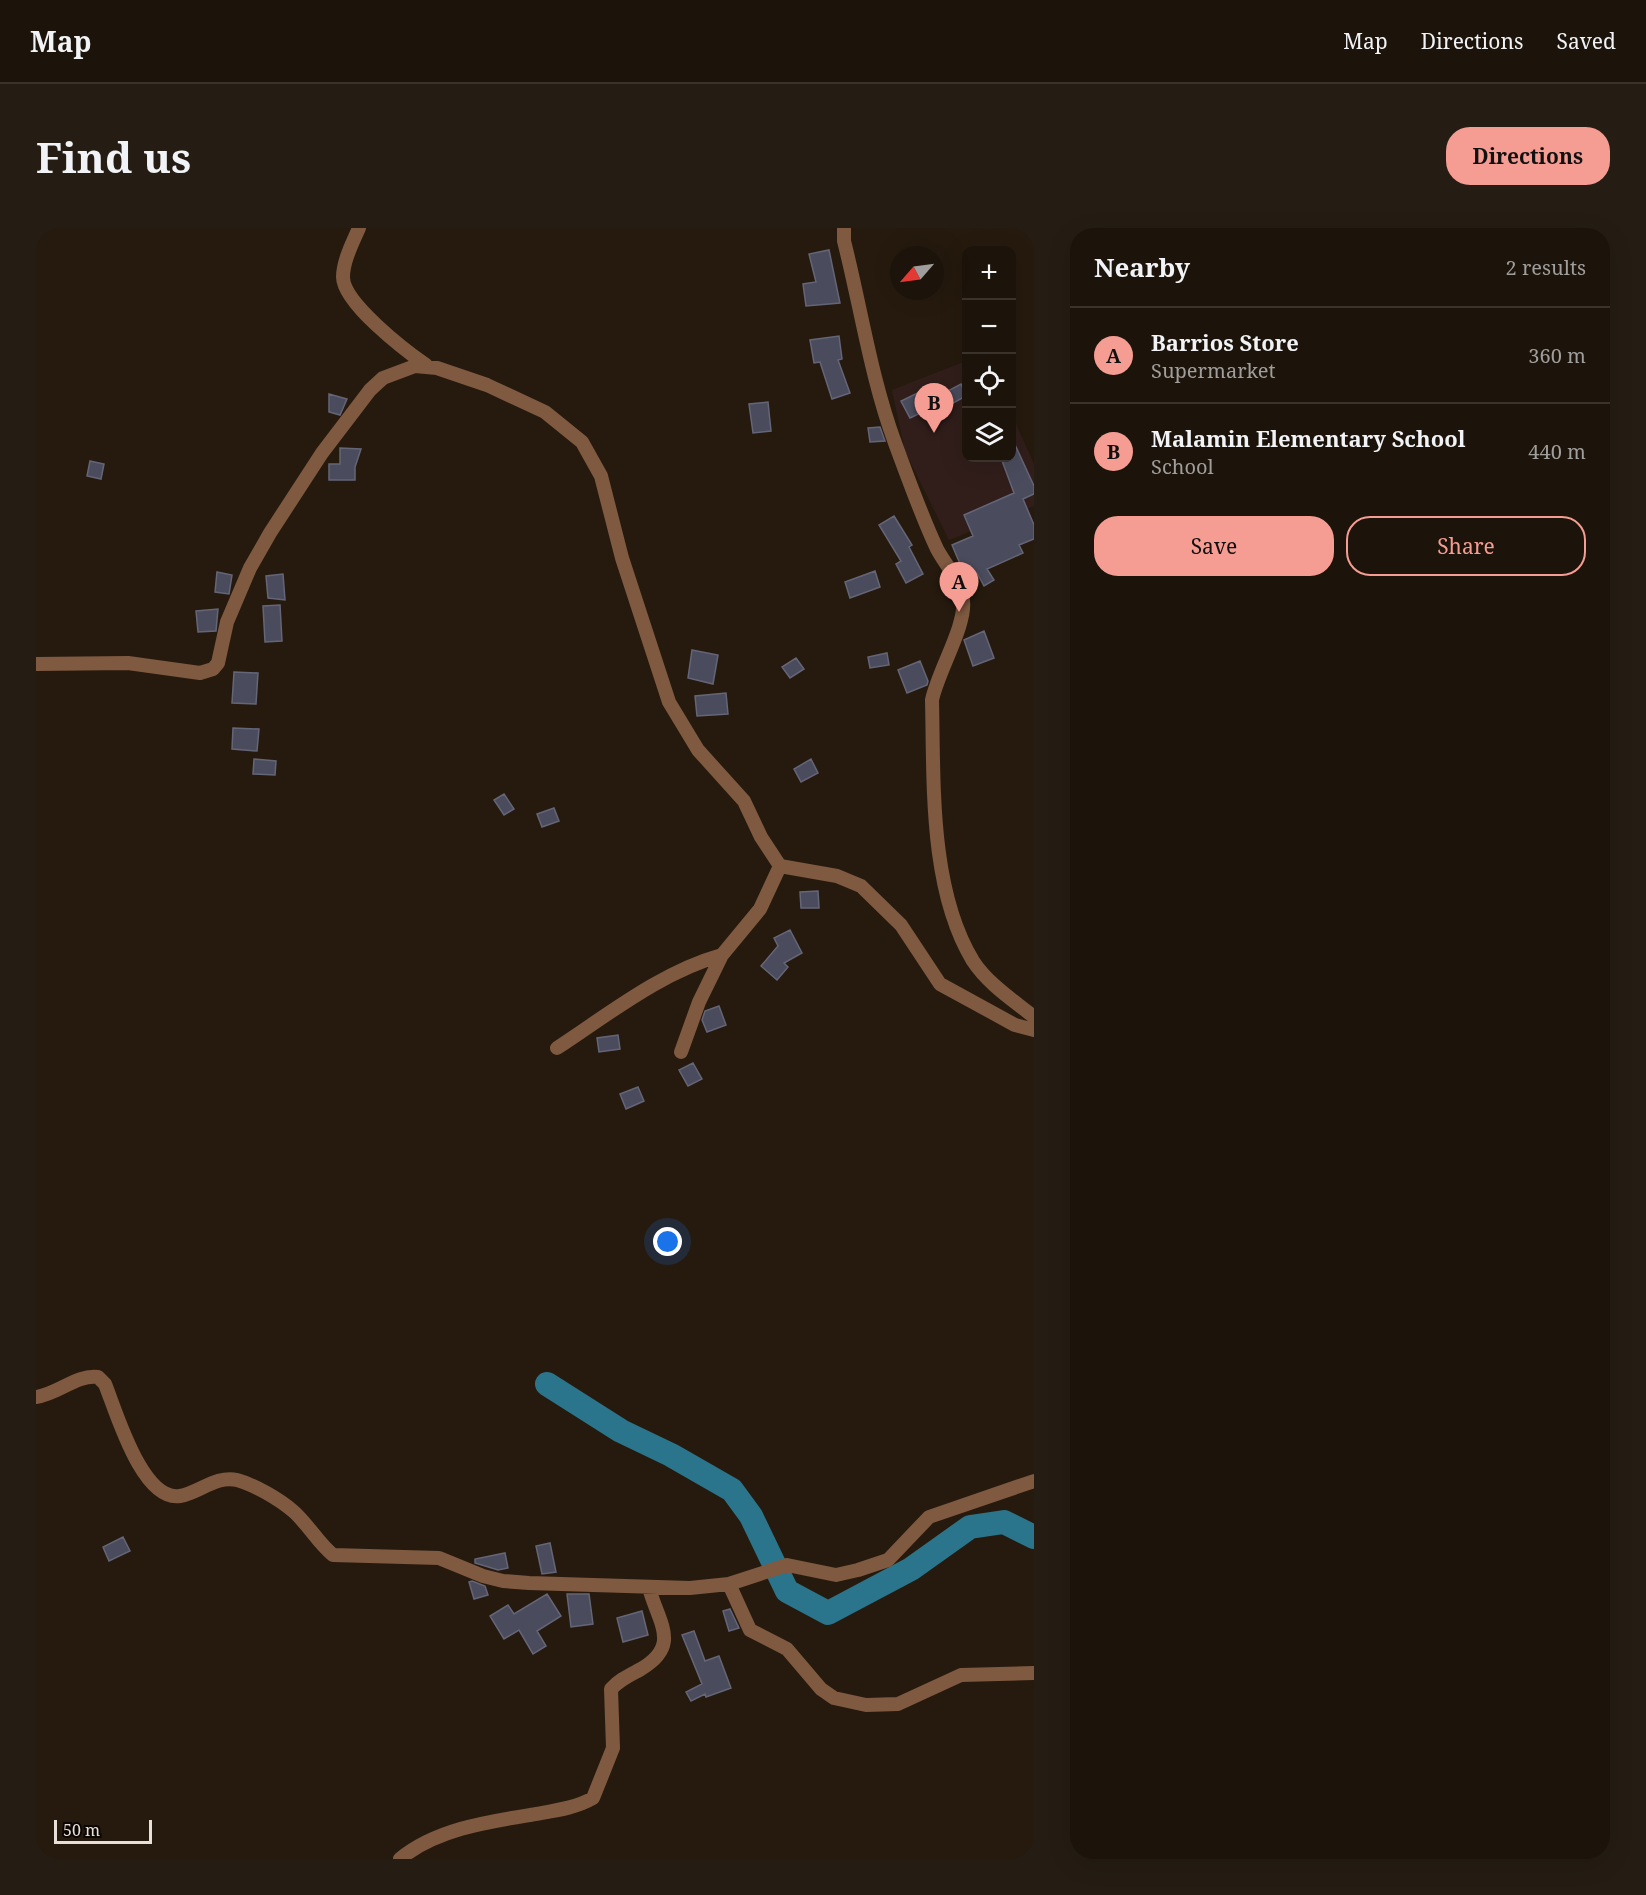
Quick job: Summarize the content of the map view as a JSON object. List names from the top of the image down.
{
  "scale_bar": "50 m",
  "north": "bottom left",
  "page": {
    "header": "Map",
    "nav": ["Map", "Directions", "Saved"],
    "buttons": [
      "Directions",
      ["Save", "Share"]
    ],
    "title": "Find us",
    "heading": ["Nearby", "2 results"],
    "map_buttons": ["+", "−"],
    "list": [
      {
        "mark": "A",
        "name": "Barrios Store",
        "note": "Supermarket",
        "value": "360 m"
      },
      {
        "mark": "B",
        "name": "Malamin Elementary School",
        "note": "School",
        "value": "440 m"
      }
    ],
    "pins": ["B", "A"],
    "scale": "50 m"
  }
}
